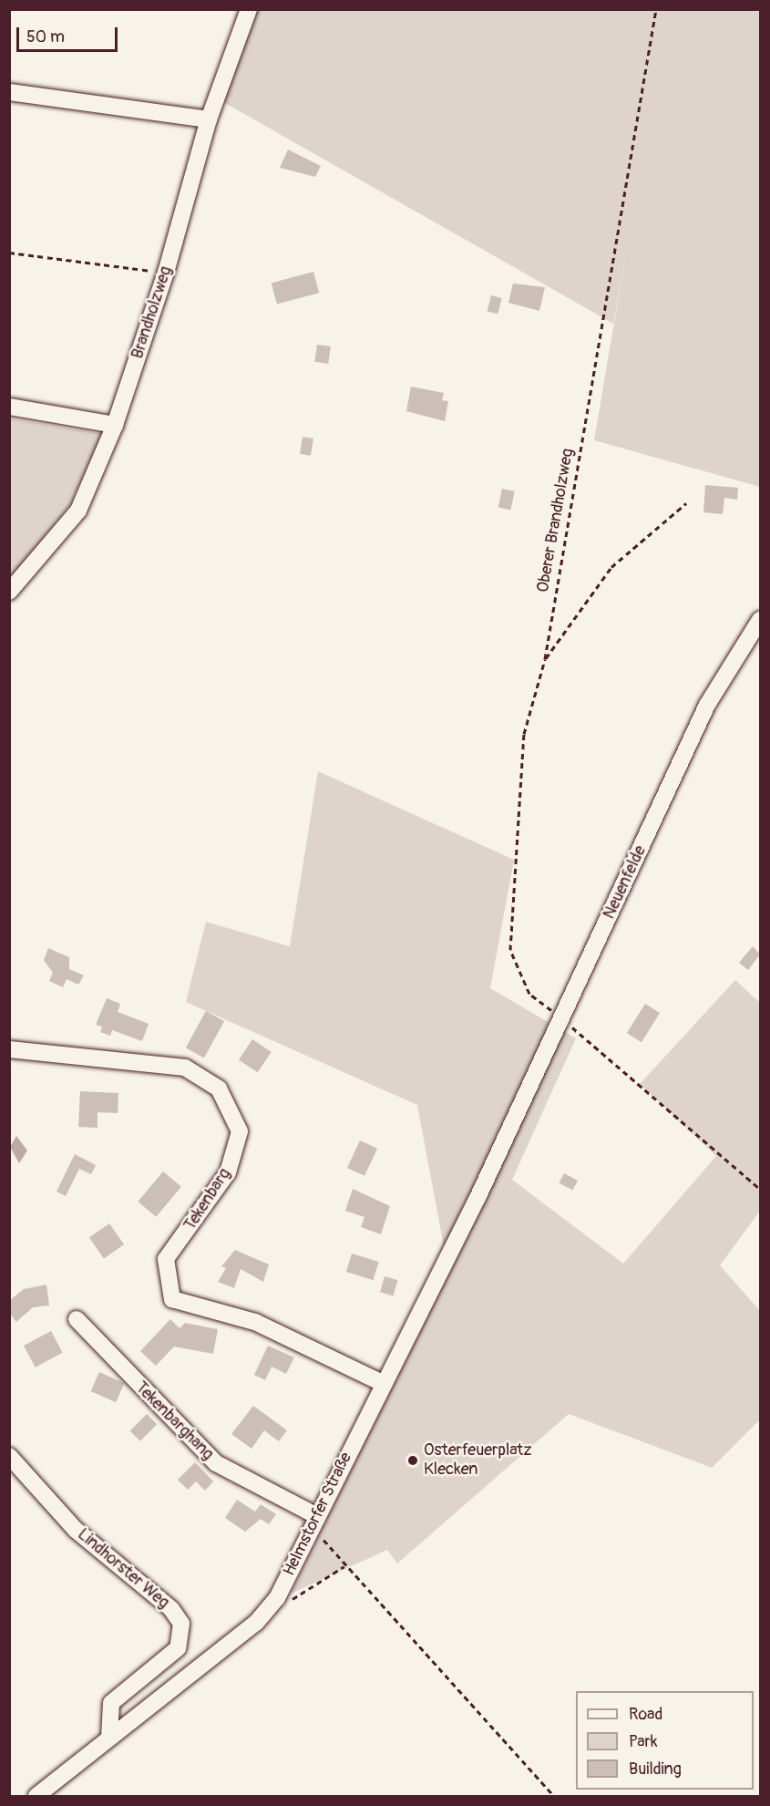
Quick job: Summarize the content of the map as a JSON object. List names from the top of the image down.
{
  "streets": {
    "street": [
      "Brandholzweg",
      "Neuenfelde",
      "Tekenbarg",
      "Tekenbarghang",
      "Helmstorfer Straße",
      "Lindhorster Weg"
    ],
    "path": ["Oberer Brandholzweg"]
  },
  "crossings": [
    ["Oberer Brandholzweg", "Neuenfelde"],
    ["Neuenfelde", "Helmstorfer Straße"],
    ["Tekenbarg", "Helmstorfer Straße"],
    ["Tekenbarghang", "Helmstorfer Straße"],
    ["Helmstorfer Straße", "Lindhorster Weg"]
  ],
  "places": ["Osterfeuerplatz Klecken"],
  "legend": ["Road", "Park", "Building"],
  "scale_bar": "50 m"
}
